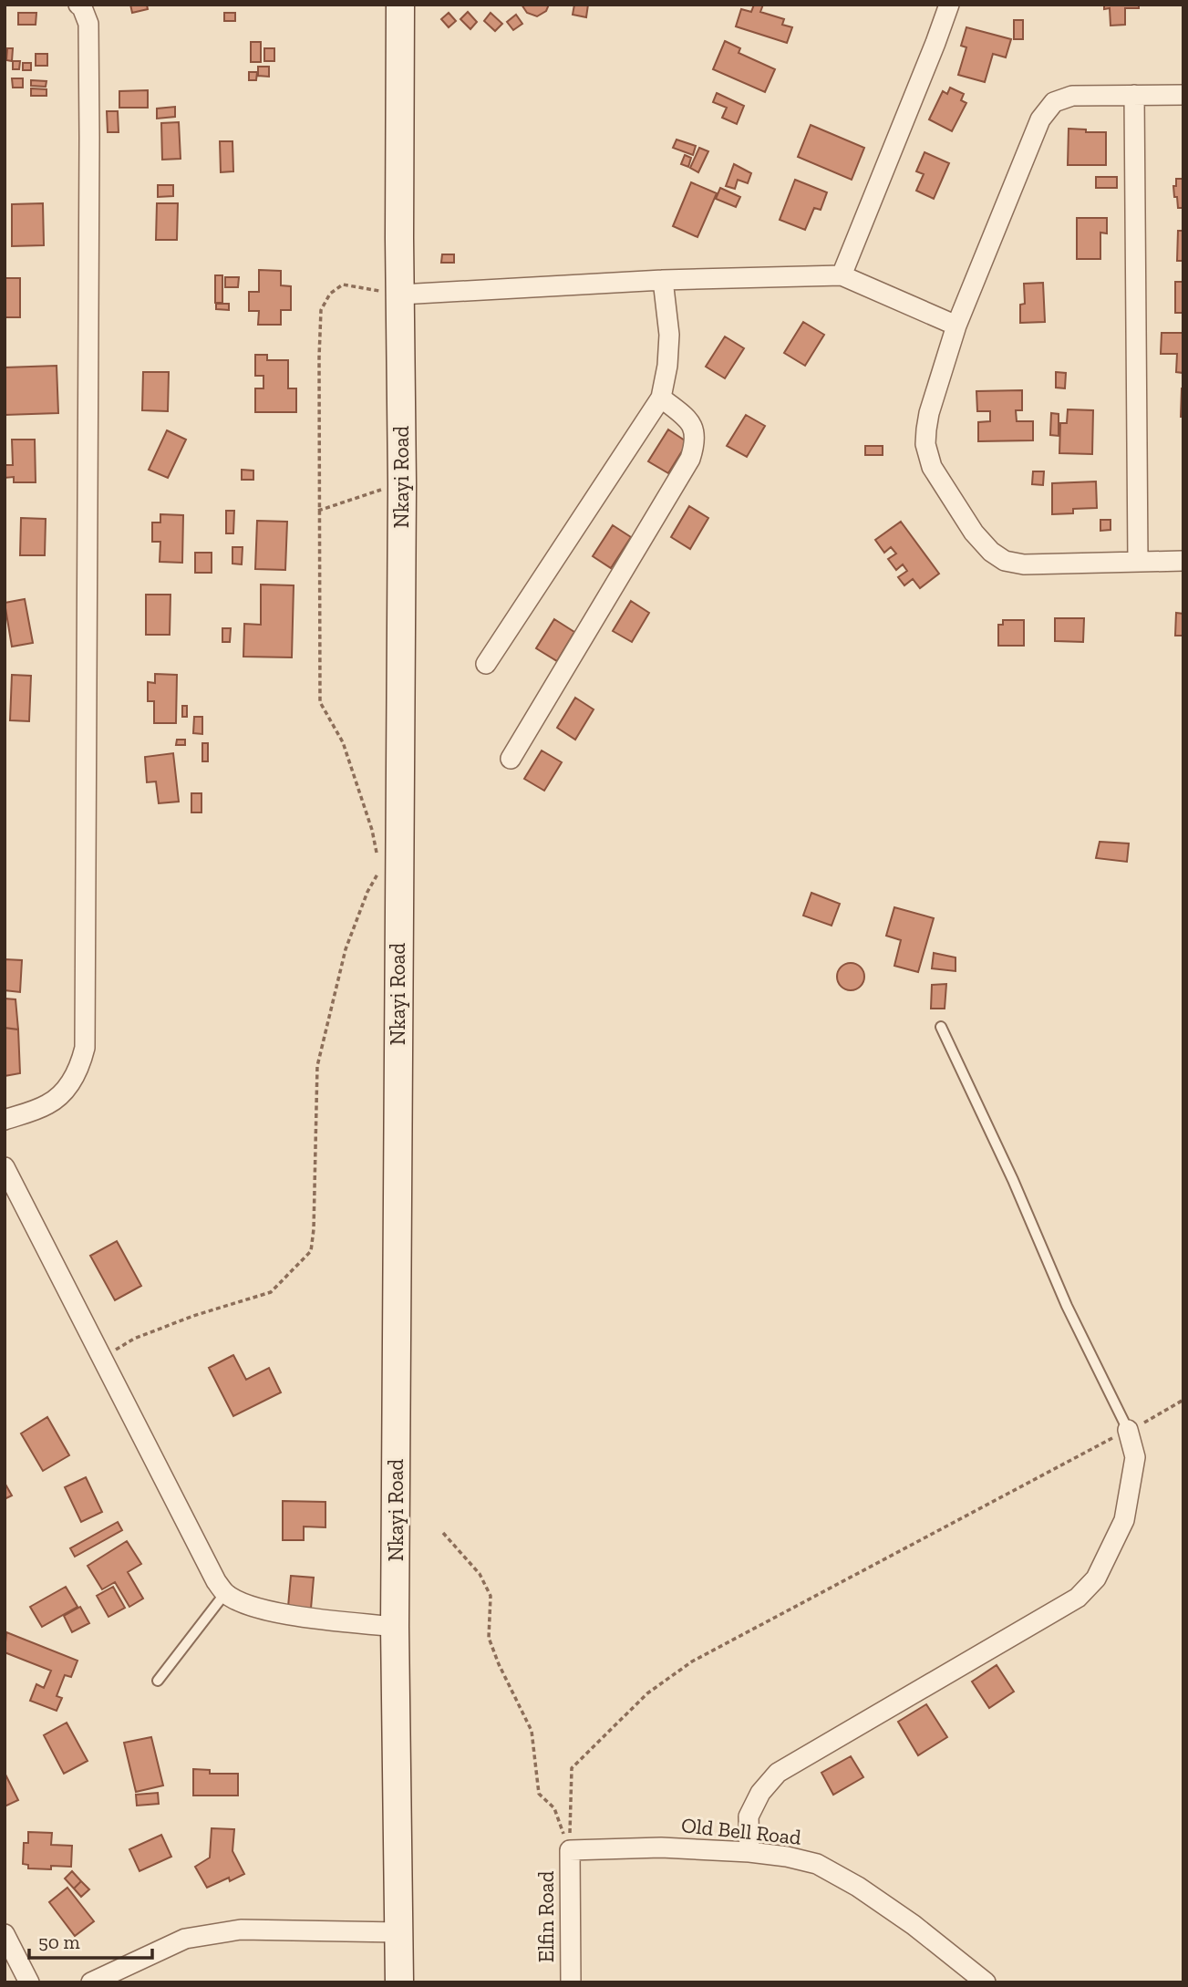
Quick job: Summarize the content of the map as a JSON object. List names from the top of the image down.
{
  "streets": {
    "main road": ["Nkayi Road"],
    "street": ["Old Bell Road", "Elfin Road"]
  },
  "crossings": [
    ["Old Bell Road", "Elfin Road"]
  ],
  "scale_bar": "50 m"
}
